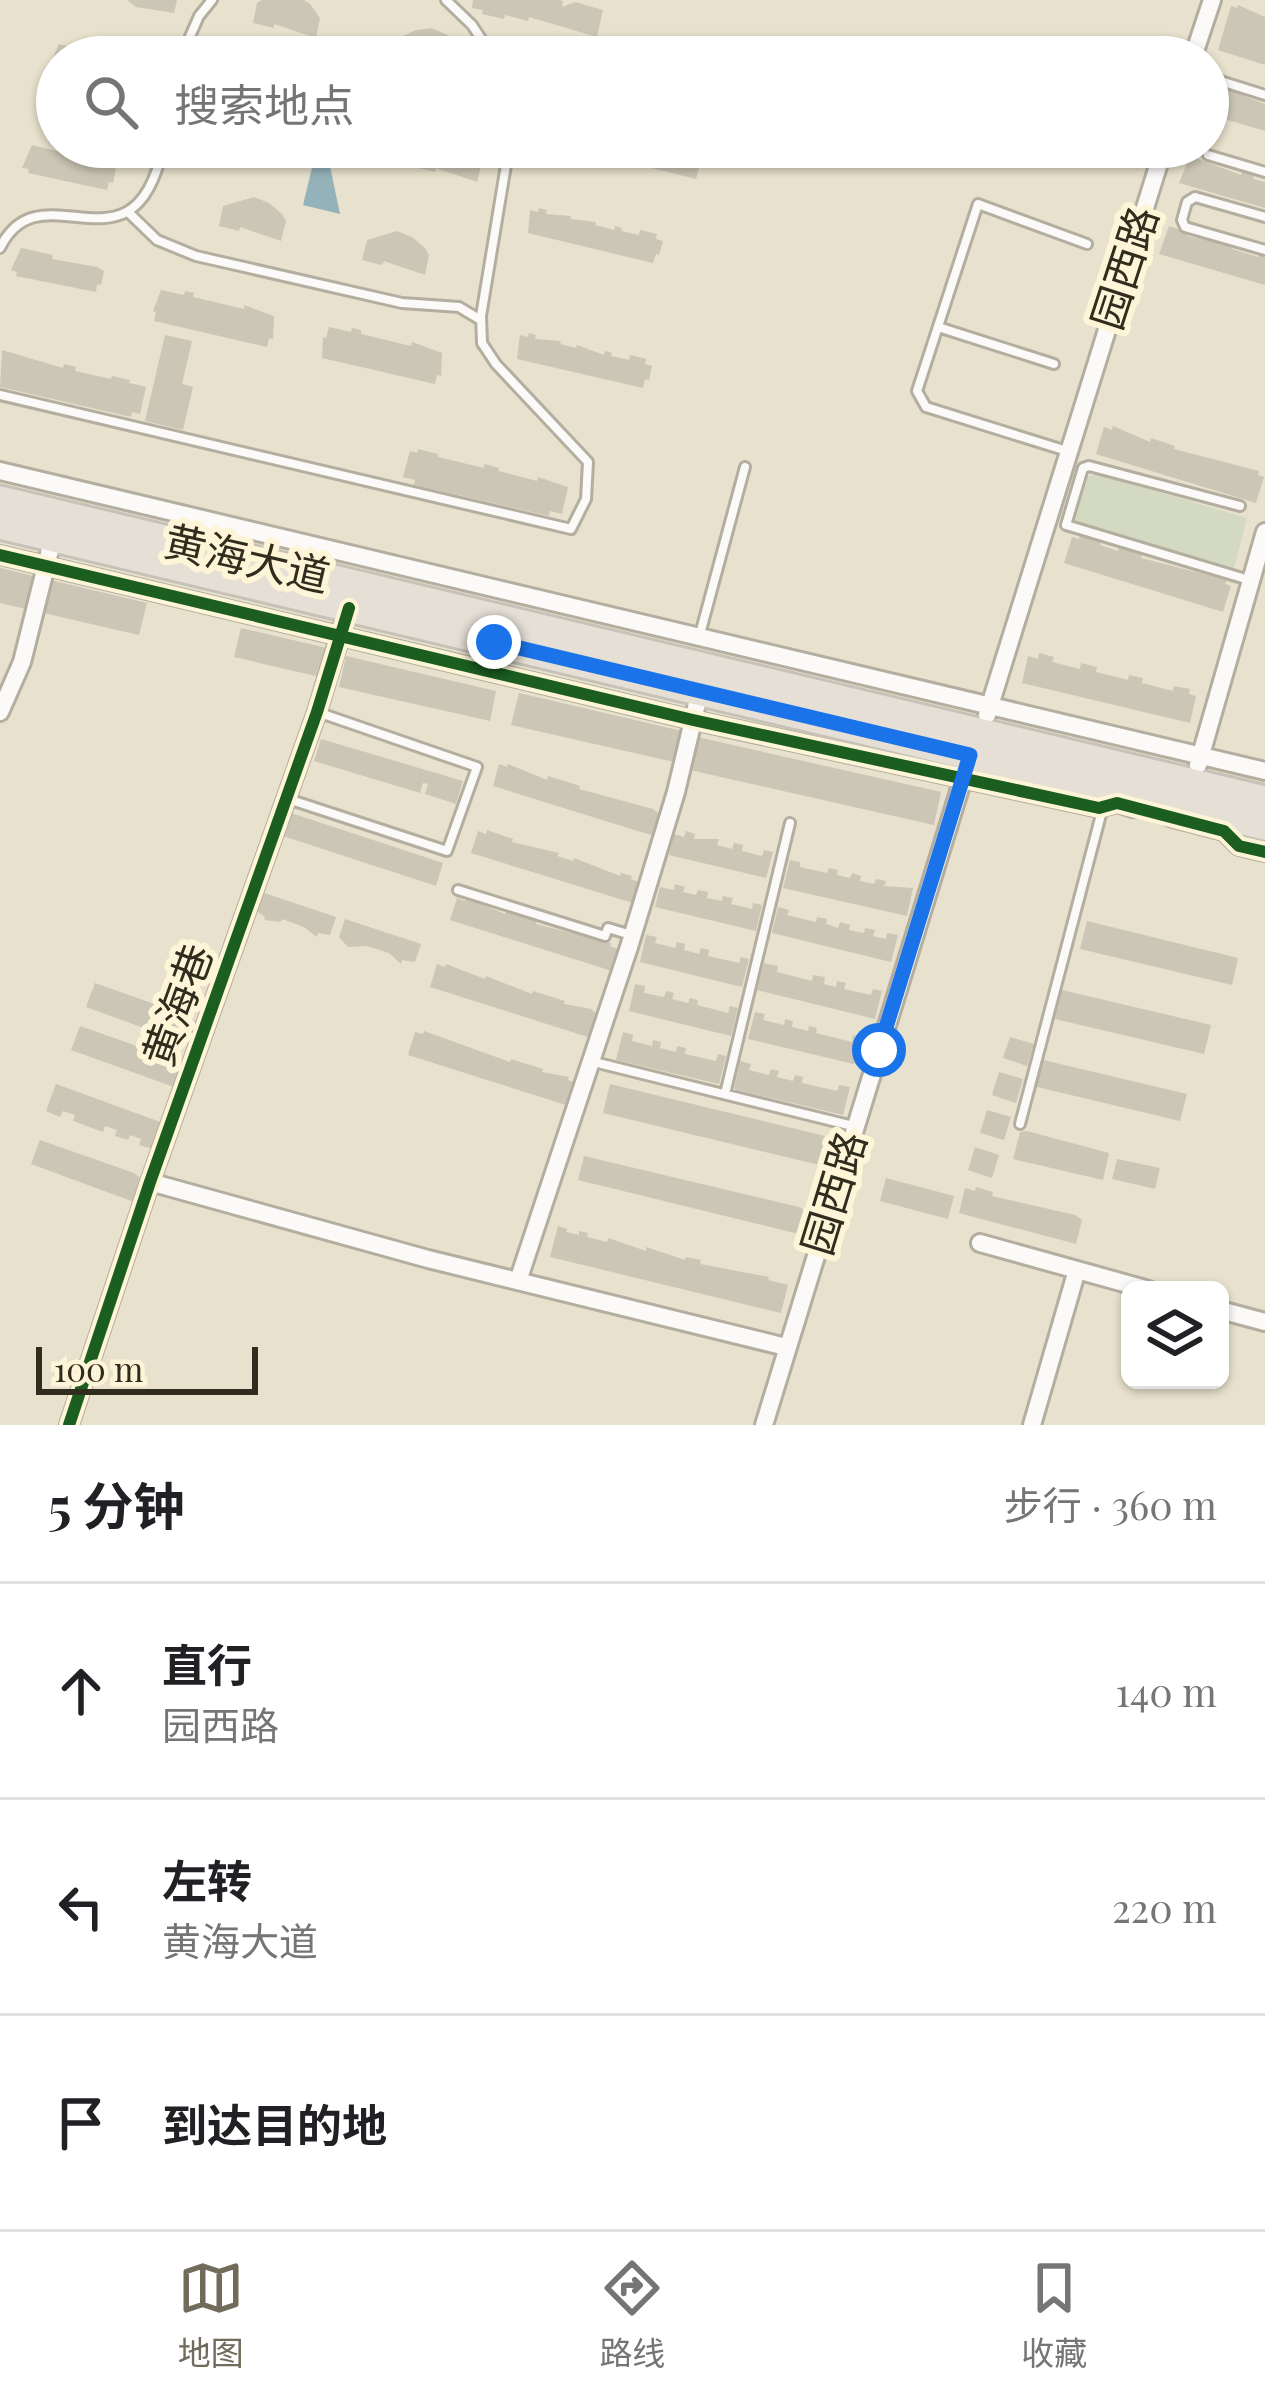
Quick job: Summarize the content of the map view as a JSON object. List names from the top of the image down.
{
  "streets": {
    "main road": ["黄海大道"],
    "street": ["园西路", "黄海巷"]
  },
  "crossings": [
    ["园西路", "黄海大道"],
    ["黄海大道", "黄海巷"]
  ],
  "scale_bar": "100 m",
  "page": {
    "search": "搜索地点",
    "scale": "100 m",
    "heading": ["5 分钟", "步行 · 360 m"],
    "list": [
      ["直行", "园西路", "140 m"],
      ["左转", "黄海大道", "220 m"],
      "到达目的地"
    ],
    "nav": ["地图", "路线", "收藏"]
  }
}
